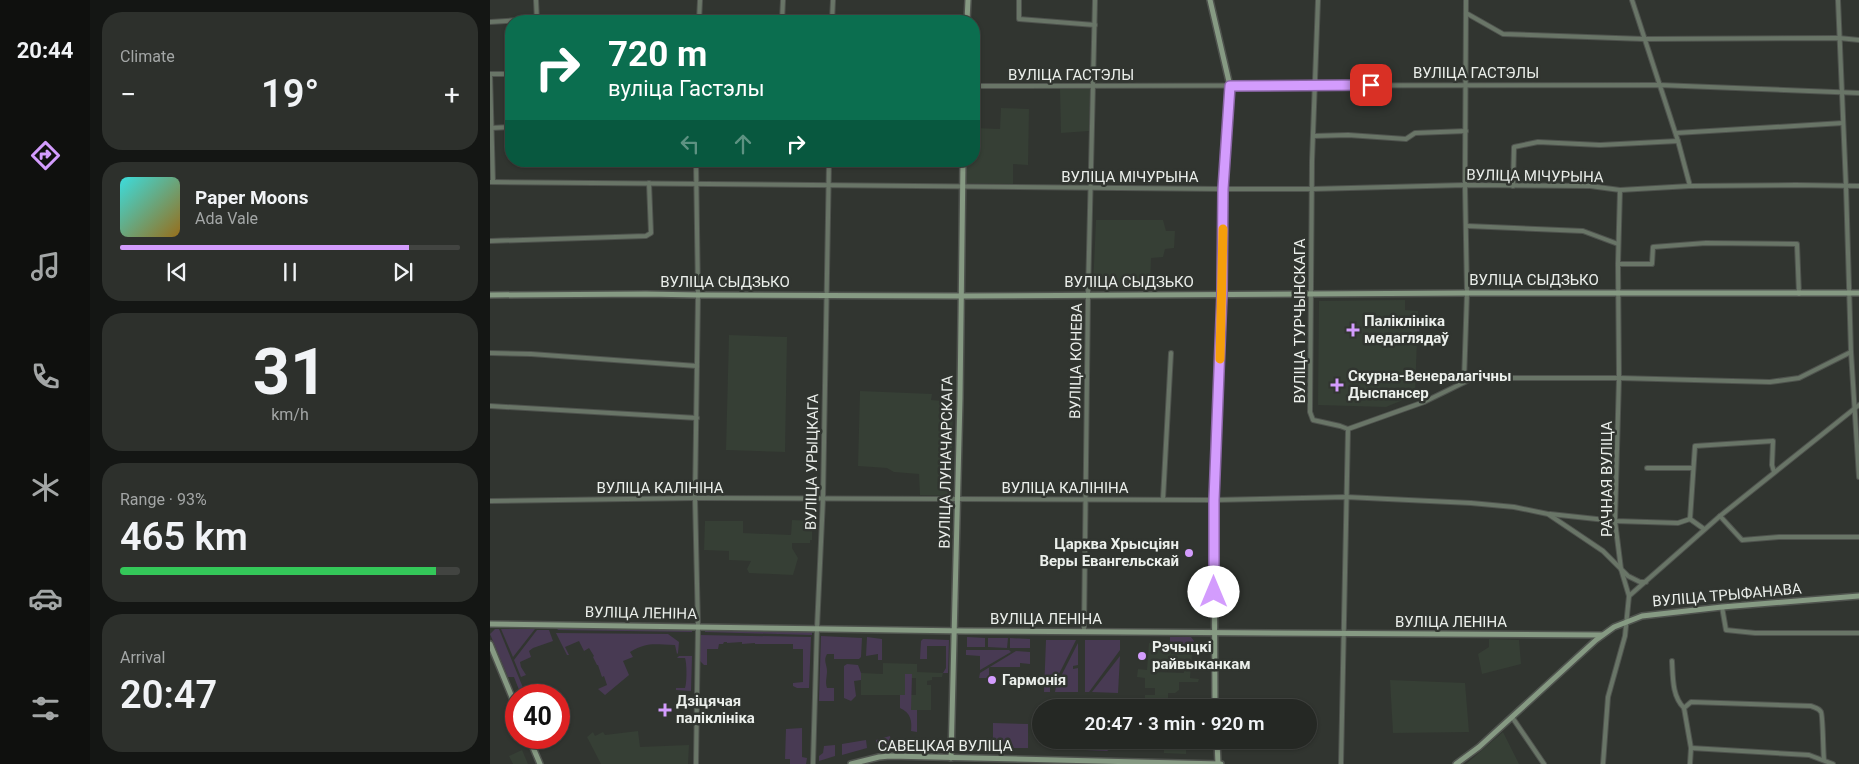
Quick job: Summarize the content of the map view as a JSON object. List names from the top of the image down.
{
  "streets": {
    "street": [
      "ВУЛІЦА ГАСТЭЛЫ",
      "ВУЛІЦА МІЧУРЫНА",
      "ВУЛІЦА СЫДЗЬКО",
      "ВУЛІЦА ТУРЧЫНСКАГА",
      "ВУЛІЦА КОНЕВА",
      "ВУЛІЦА УРЫЦКАГА",
      "ВУЛІЦА ЛУНАЧАРСКАГА",
      "РАЧНАЯ ВУЛІЦА",
      "ВУЛІЦА КАЛІНІНА",
      "ВУЛІЦА ТРЫФАНАВА",
      "ВУЛІЦА ЛЕНІНА",
      "САВЕЦКАЯ ВУЛІЦА"
    ]
  },
  "crossings": [
    ["ВУЛІЦА ГАСТЭЛЫ", "ВУЛІЦА ТУРЧЫНСКАГА"],
    ["ВУЛІЦА ГАСТЭЛЫ", "ВУЛІЦА КОНЕВА"],
    ["ВУЛІЦА МІЧУРЫНА", "ВУЛІЦА ТУРЧЫНСКАГА"],
    ["ВУЛІЦА МІЧУРЫНА", "ВУЛІЦА КОНЕВА"],
    ["ВУЛІЦА МІЧУРЫНА", "ВУЛІЦА УРЫЦКАГА"],
    ["ВУЛІЦА МІЧУРЫНА", "ВУЛІЦА ЛУНАЧАРСКАГА"],
    ["ВУЛІЦА МІЧУРЫНА", "РАЧНАЯ ВУЛІЦА"],
    ["ВУЛІЦА СЫДЗЬКО", "ВУЛІЦА ТУРЧЫНСКАГА"],
    ["ВУЛІЦА СЫДЗЬКО", "ВУЛІЦА КОНЕВА"],
    ["ВУЛІЦА СЫДЗЬКО", "ВУЛІЦА УРЫЦКАГА"],
    ["ВУЛІЦА СЫДЗЬКО", "ВУЛІЦА ЛУНАЧАРСКАГА"],
    ["ВУЛІЦА СЫДЗЬКО", "РАЧНАЯ ВУЛІЦА"],
    ["ВУЛІЦА КОНЕВА", "ВУЛІЦА КАЛІНІНА"],
    ["ВУЛІЦА КОНЕВА", "ВУЛІЦА ЛЕНІНА"],
    ["ВУЛІЦА УРЫЦКАГА", "ВУЛІЦА КАЛІНІНА"],
    ["ВУЛІЦА УРЫЦКАГА", "ВУЛІЦА ЛЕНІНА"],
    ["ВУЛІЦА ЛУНАЧАРСКАГА", "ВУЛІЦА КАЛІНІНА"],
    ["ВУЛІЦА ЛУНАЧАРСКАГА", "ВУЛІЦА ЛЕНІНА"],
    ["ВУЛІЦА ЛУНАЧАРСКАГА", "САВЕЦКАЯ ВУЛІЦА"],
    ["РАЧНАЯ ВУЛІЦА", "ВУЛІЦА КАЛІНІНА"],
    ["РАЧНАЯ ВУЛІЦА", "ВУЛІЦА ТРЫФАНАВА"],
    ["ВУЛІЦА ТРЫФАНАВА", "ВУЛІЦА ЛЕНІНА"]
  ],
  "places": {
    "health": ["Паліклініка медаглядаў", "Скурна-Венералагічны Дыспансер", "Дзіцячая паліклініка"],
    "other": ["Царква Хрысціян Веры Евангельскай", "Рэчыцкі райвыканкам", "Гармонія"]
  },
  "page": {
    "tabs": "20:44",
    "tile": [
      "Climate",
      ["31", "km/h"],
      ["Range · 93%", "465 km"],
      ["Arrival", "20:47"]
    ],
    "turn": ["720 m", "вуліца Гастэлы"],
    "heat": ["−", "19°", "+"],
    "song": ["Paper Moons", "Ada Vale"],
    "limit": "40",
    "trip": "20:47 · 3 min · 920 m"
  }
}
